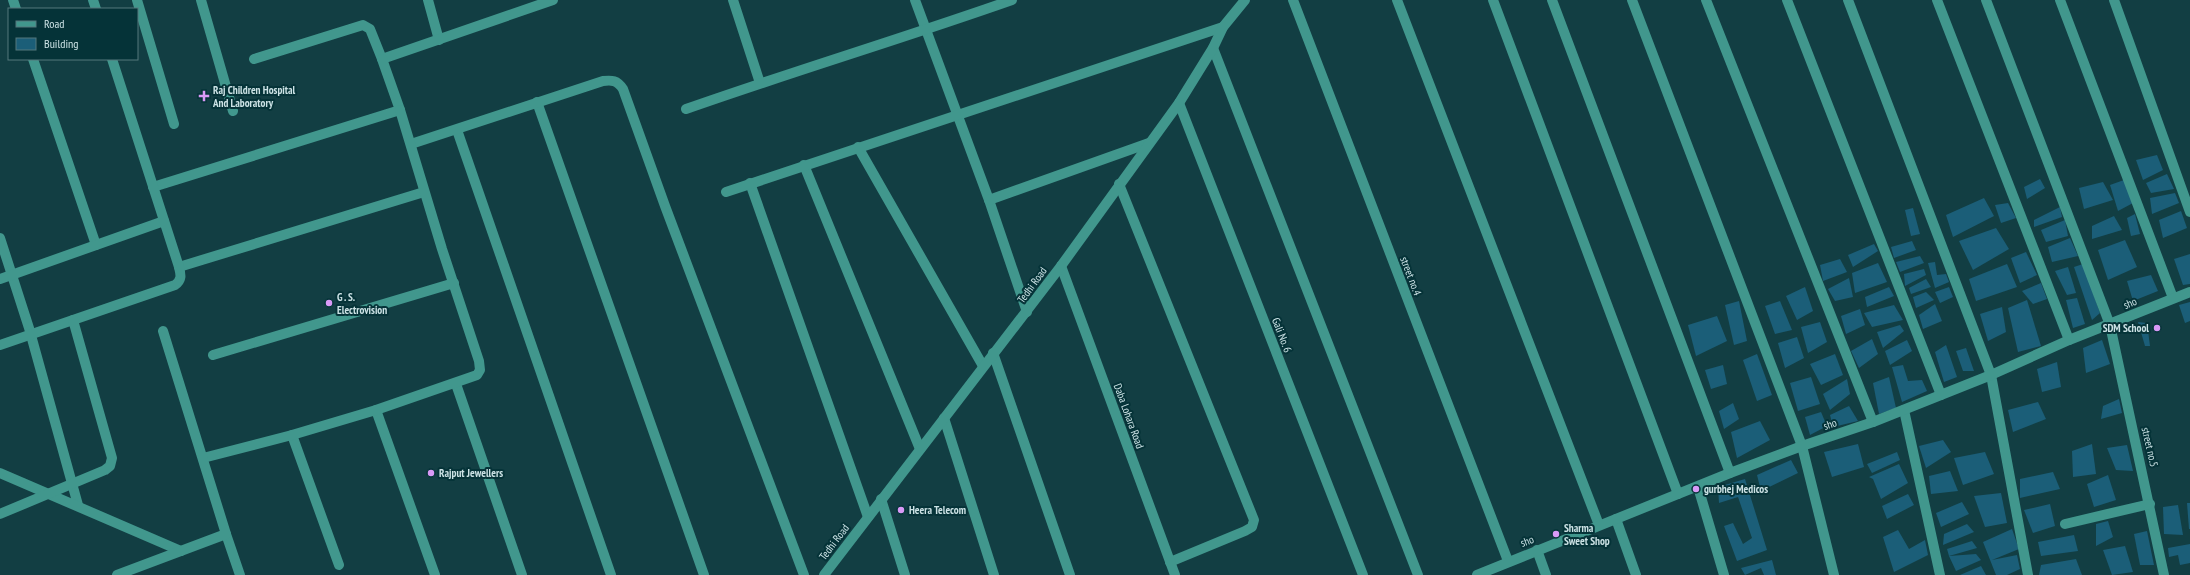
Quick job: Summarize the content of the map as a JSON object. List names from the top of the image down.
{
  "streets": {
    "street": [
      "street no.4",
      "Tedhi Road",
      "sho",
      "Gali No. 6",
      "Daba Lohara Road",
      "street no.5"
    ]
  },
  "crossings": [
    ["street no.4", "sho"],
    ["Tedhi Road", "Gali No. 6"],
    ["Tedhi Road", "Daba Lohara Road"],
    ["sho", "street no.5"]
  ],
  "places": {
    "health": ["Raj Children Hospital And Laboratory"],
    "other": [
      "G . S. Electrovision",
      "SDM School",
      "Rajput Jewellers",
      "gurbhej Medicos",
      "Heera Telecom",
      "Sharma Sweet Shop"
    ]
  },
  "legend": ["Road", "Building"]
}
